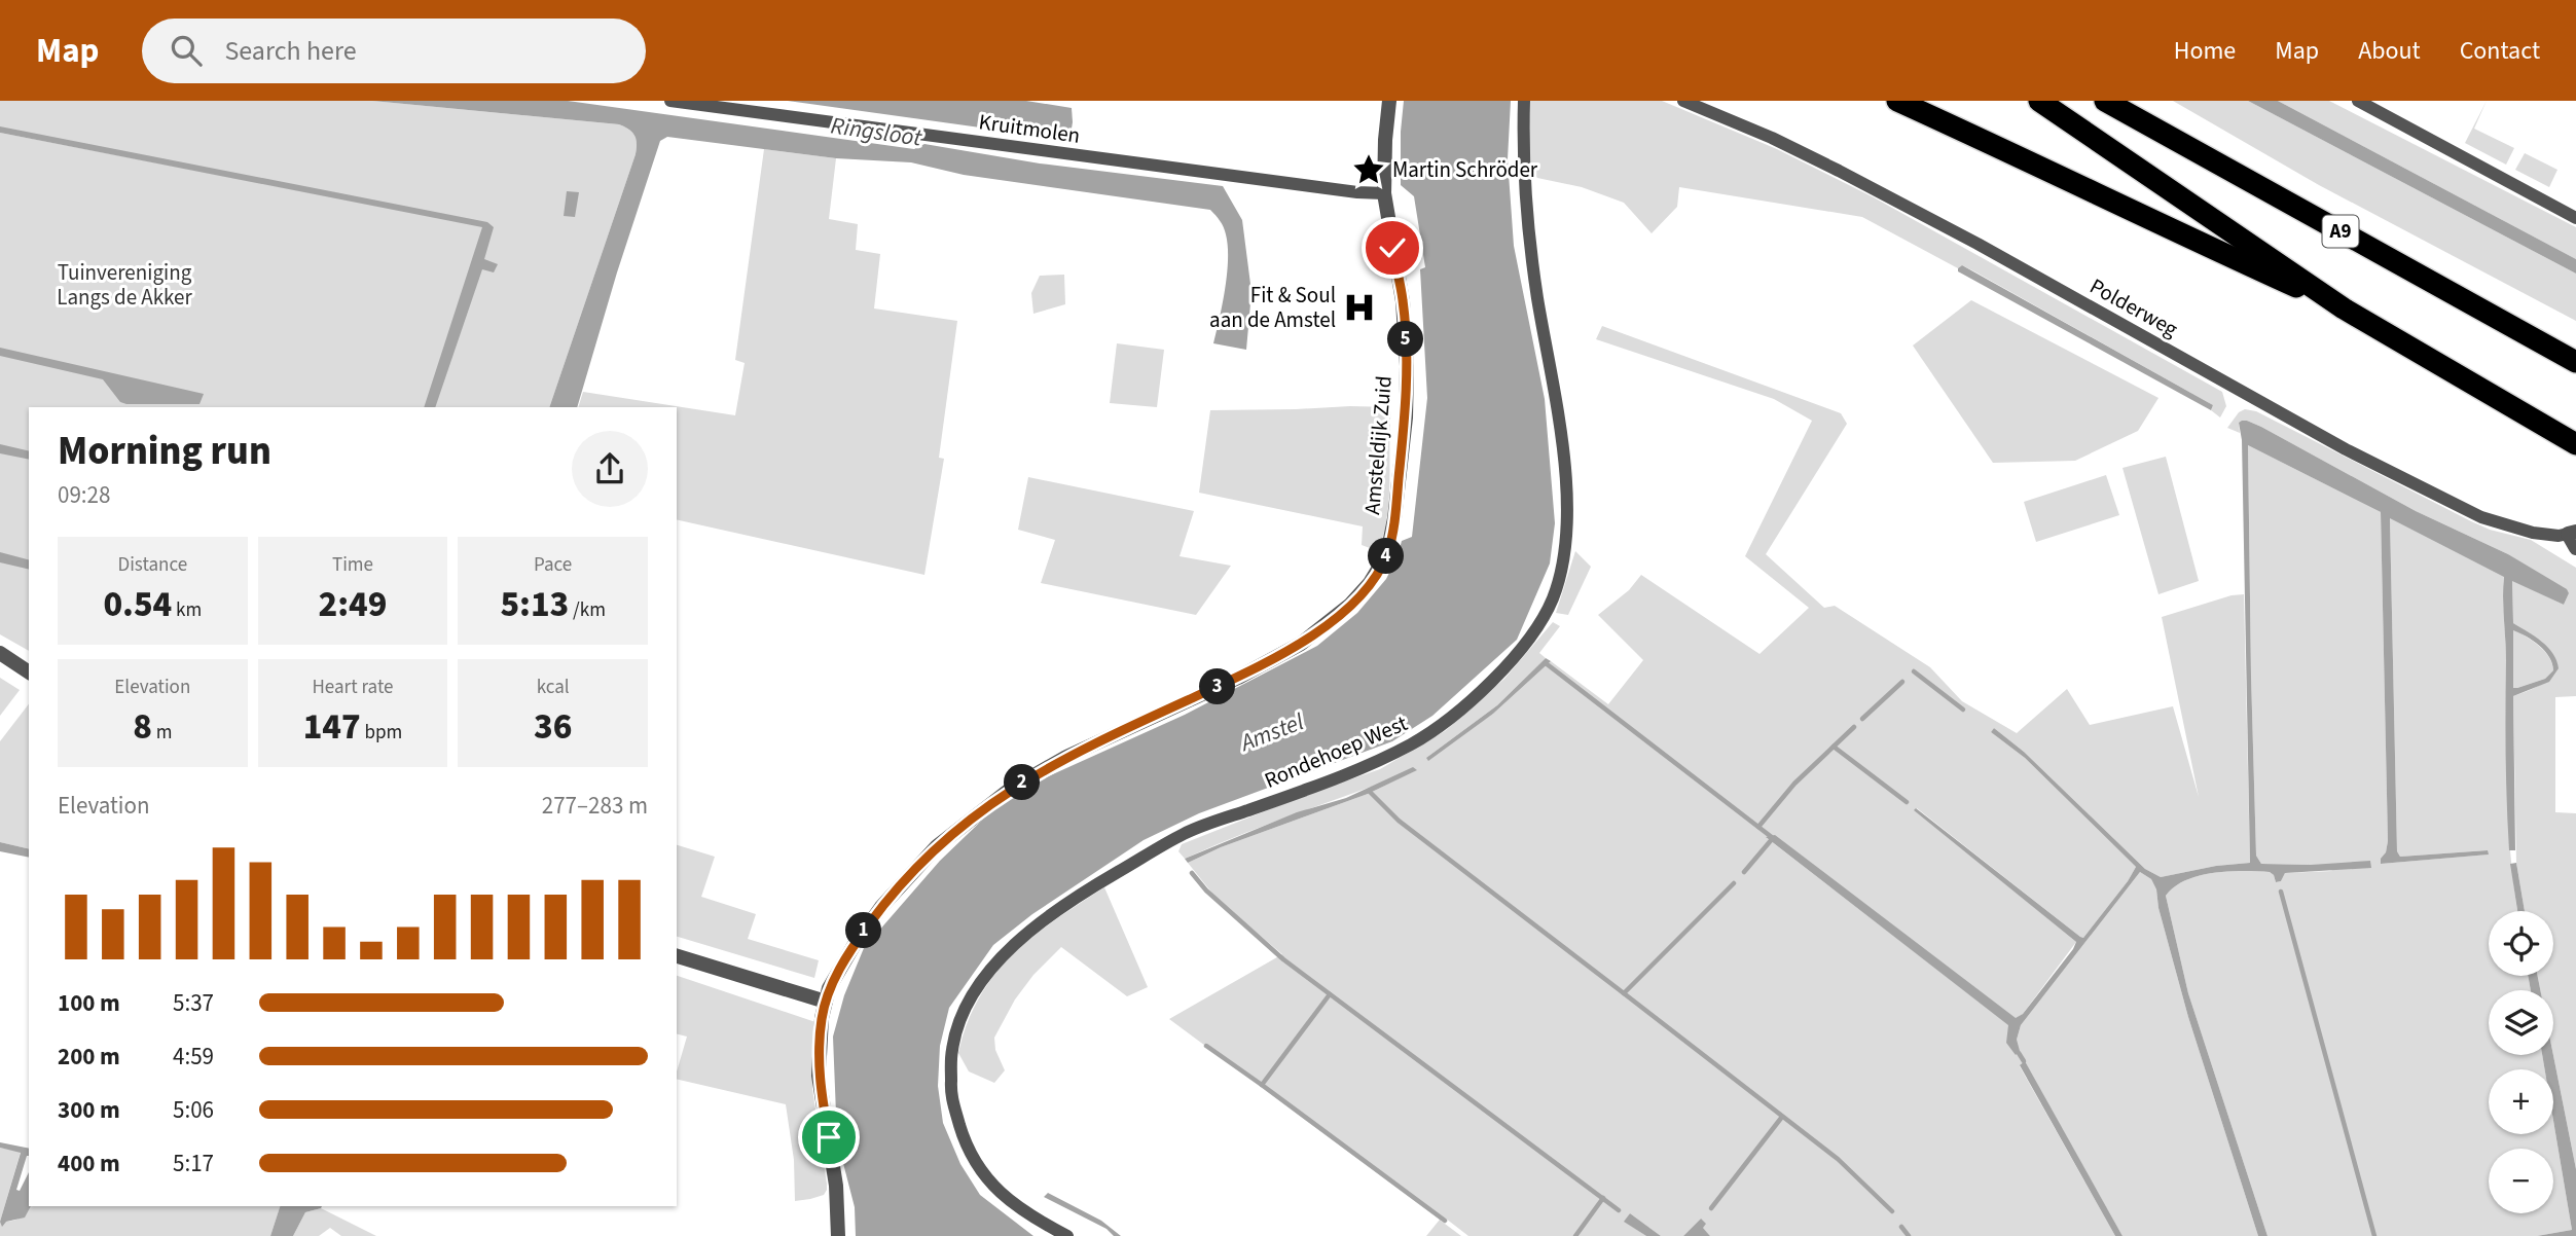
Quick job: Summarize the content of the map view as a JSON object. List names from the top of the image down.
{
  "streets": {
    "highway": ["A9"],
    "street": [
      "Kruitmolen",
      "Polderweg",
      "Amsteldijk Zuid",
      "Rondehoep West"
    ]
  },
  "crossings": [
    ["Kruitmolen", "Amsteldijk Zuid"]
  ],
  "water": ["Ringsloot", "Amstel"],
  "parks": ["Tuinvereniging Langs de Akker"],
  "places": {
    "place": ["Martin Schröder"],
    "hospital": ["Fit & Soul aan de Amstel"]
  },
  "page": {
    "header": "Map",
    "search": "Search here",
    "nav": [
      "Home",
      "Map",
      "About",
      "Contact"
    ],
    "pins": [
      "5",
      "4",
      "3",
      "2",
      "1"
    ],
    "heading": ["Morning run", "09:28"],
    "stats": [
      ["Distance", "0.54 km"],
      ["Time", "2:49"],
      ["Pace", "5:13 /km"],
      ["Elevation", "8 m"],
      ["Heart rate", "147 bpm"],
      ["kcal", "36"]
    ],
    "chart": ["Elevation", "277–283 m"],
    "map_buttons": ["+", "−"],
    "list": [
      {
        "name": "100 m",
        "note": "5:37"
      },
      {
        "name": "200 m",
        "note": "4:59"
      },
      {
        "name": "300 m",
        "note": "5:06"
      },
      {
        "name": "400 m",
        "note": "5:17"
      }
    ]
  }
}
